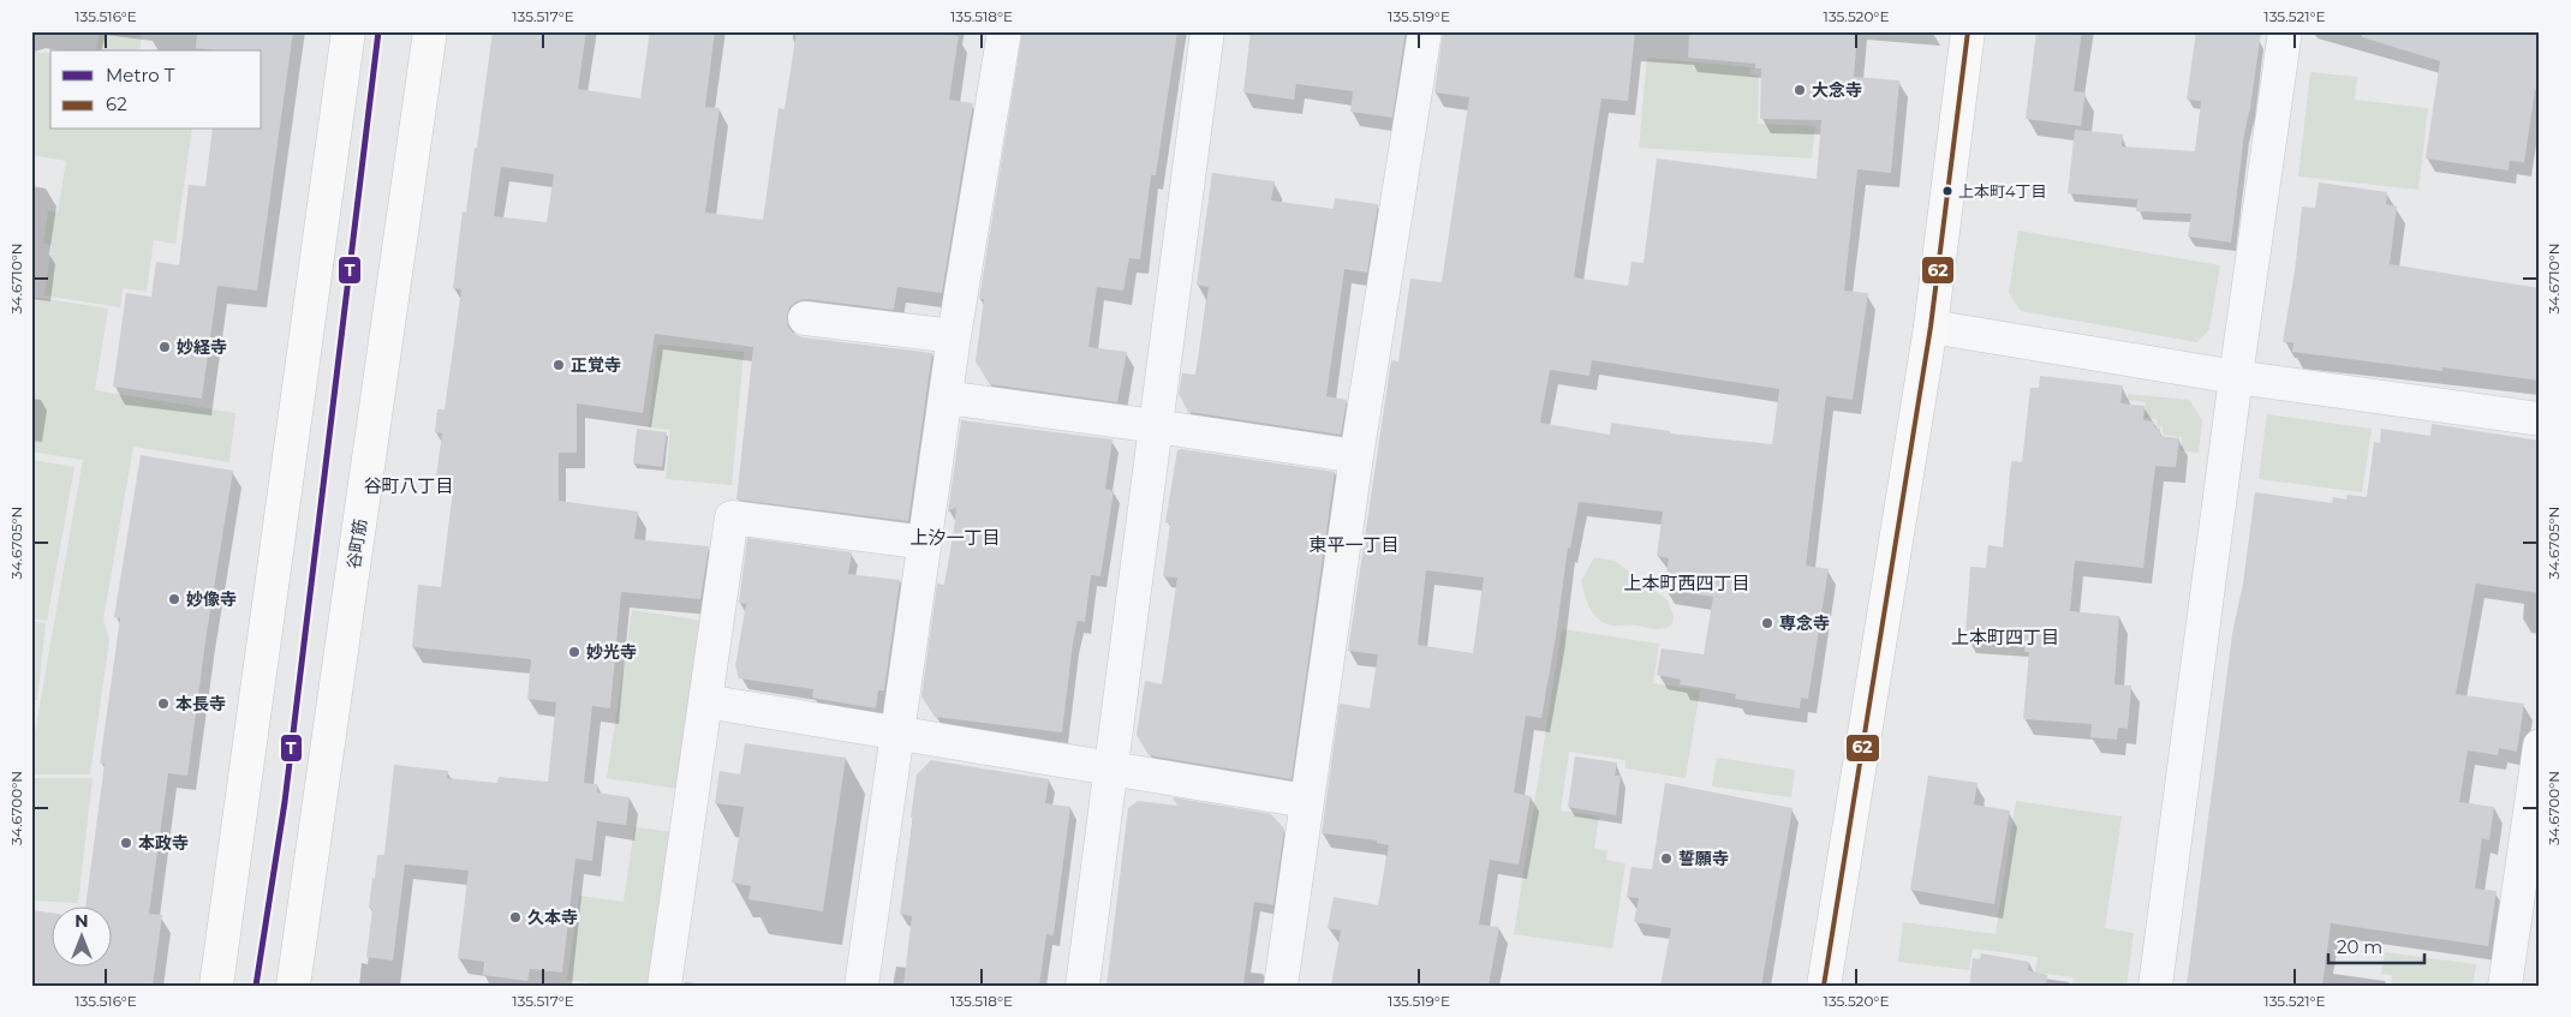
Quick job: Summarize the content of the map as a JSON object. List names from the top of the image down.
{
  "streets": {
    "main road": ["谷町筋"]
  },
  "districts": [
    "谷町八丁目",
    "上汐一丁目",
    "東平一丁目",
    "上本町西四丁目",
    "上本町四丁目"
  ],
  "places": [
    "大念寺",
    "上本町4丁目",
    "妙経寺",
    "正覚寺",
    "妙像寺",
    "専念寺",
    "妙光寺",
    "本長寺",
    "本政寺",
    "誓願寺",
    "久本寺"
  ],
  "lines": ["metro line T", "transit line 62"],
  "legend": ["Metro T", "62"],
  "scale_bar": "20 m",
  "north": "top",
  "coordinates": [
    "135.516°E",
    "135.517°E",
    "135.518°E",
    "135.519°E",
    "135.520°E",
    "135.521°E",
    "34.6710°N",
    "34.6705°N",
    "34.6700°N"
  ]
}
